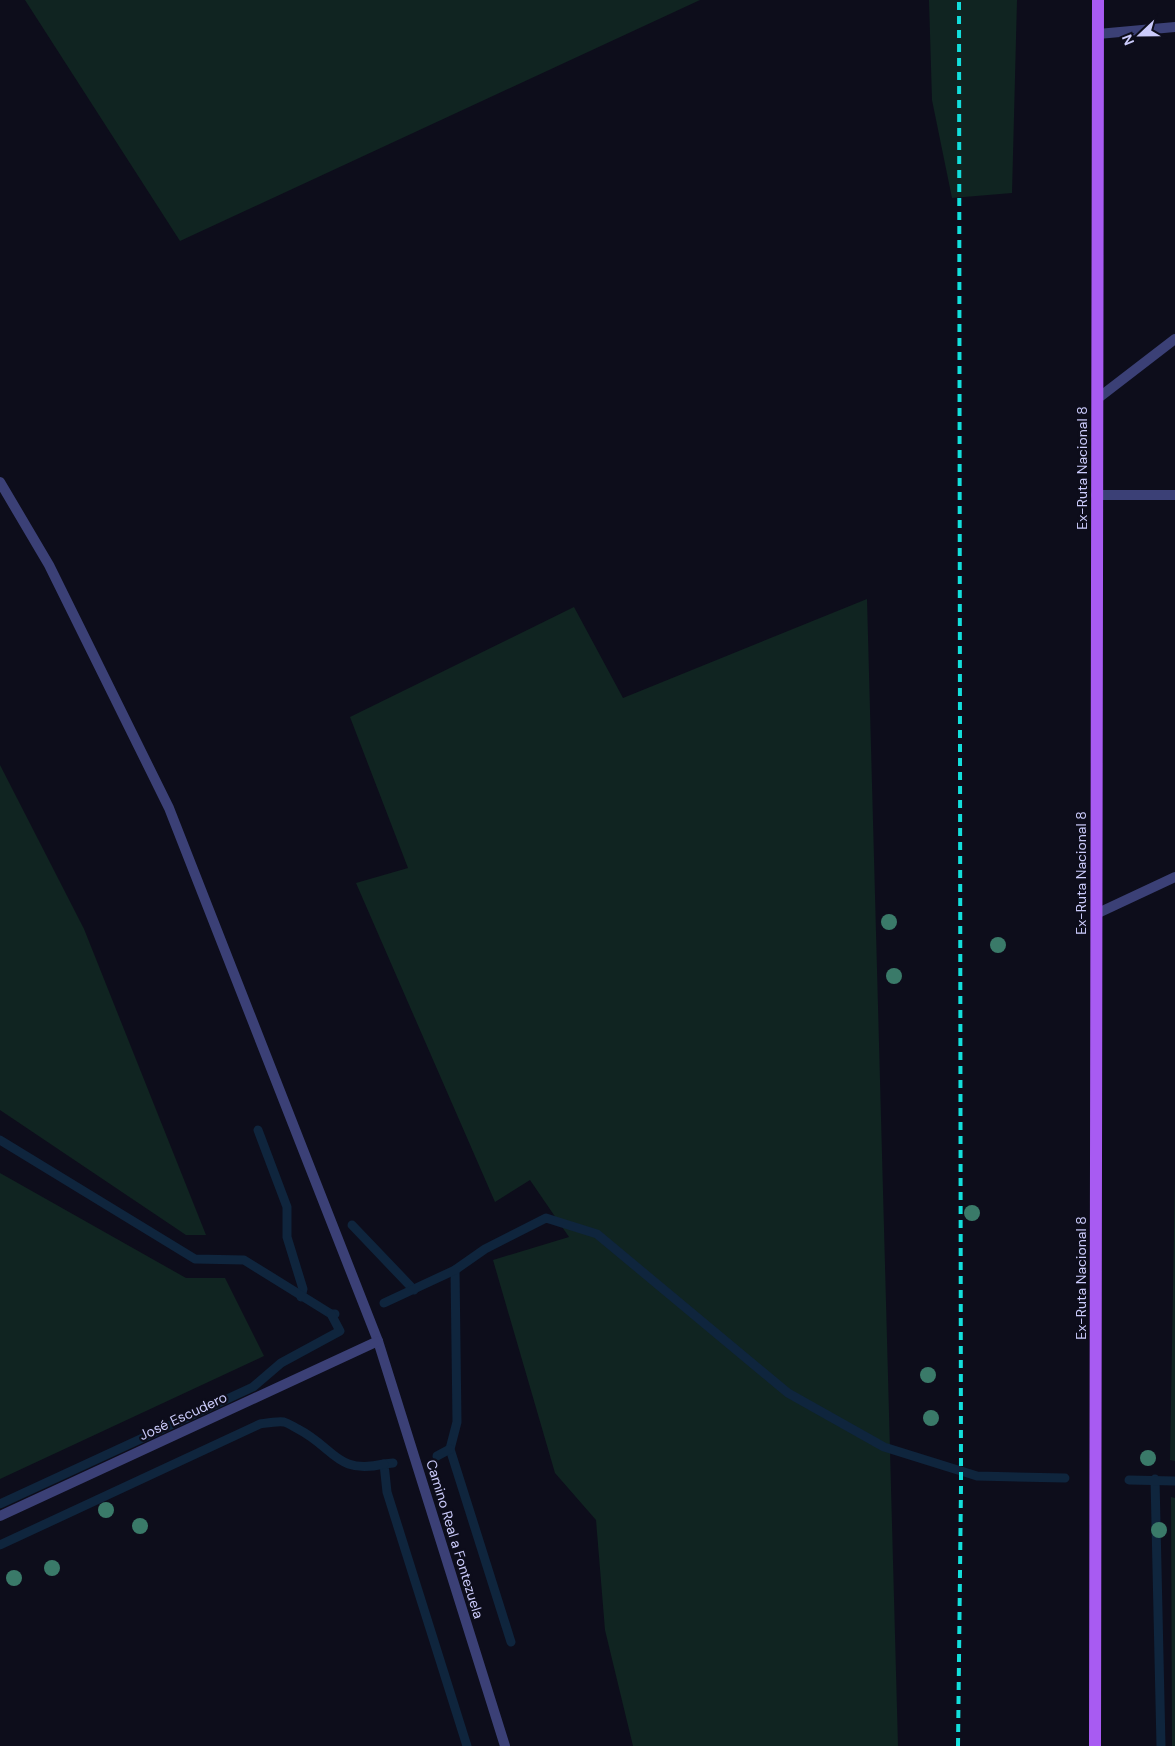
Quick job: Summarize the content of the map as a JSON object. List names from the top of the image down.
{
  "streets": {
    "main road": ["Ex-Ruta Nacional 8"],
    "street": ["José Escudero", "Camino Real a Fontezuela"]
  },
  "crossings": [
    ["José Escudero", "Camino Real a Fontezuela"]
  ],
  "north": "left"
}
